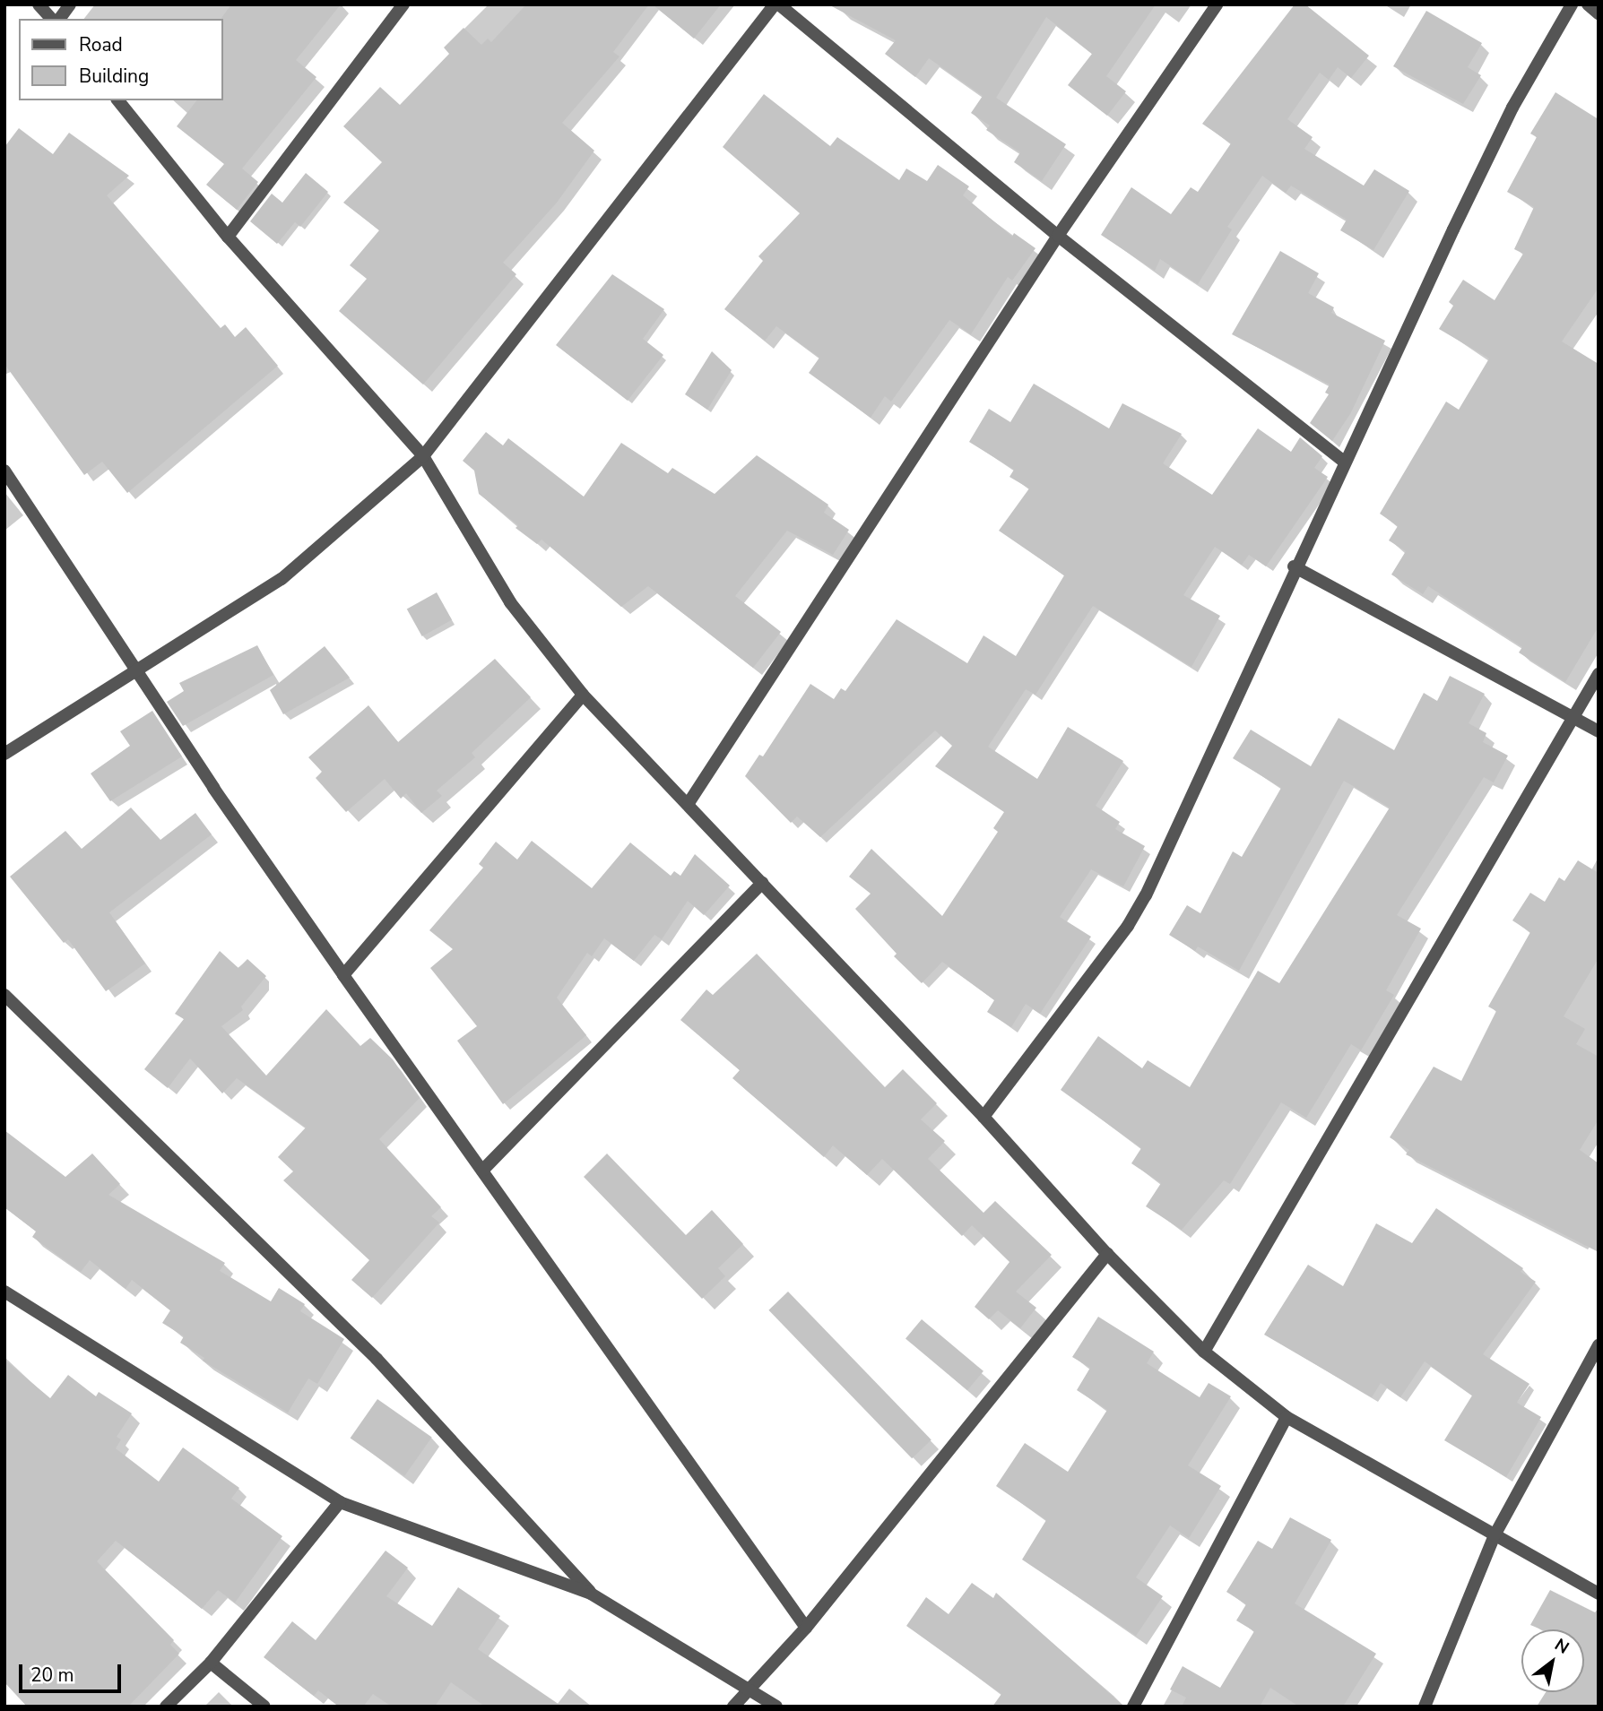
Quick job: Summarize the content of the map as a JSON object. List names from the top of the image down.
{
  "legend": ["Road", "Building"],
  "scale_bar": "20 m",
  "north": "top right"
}
